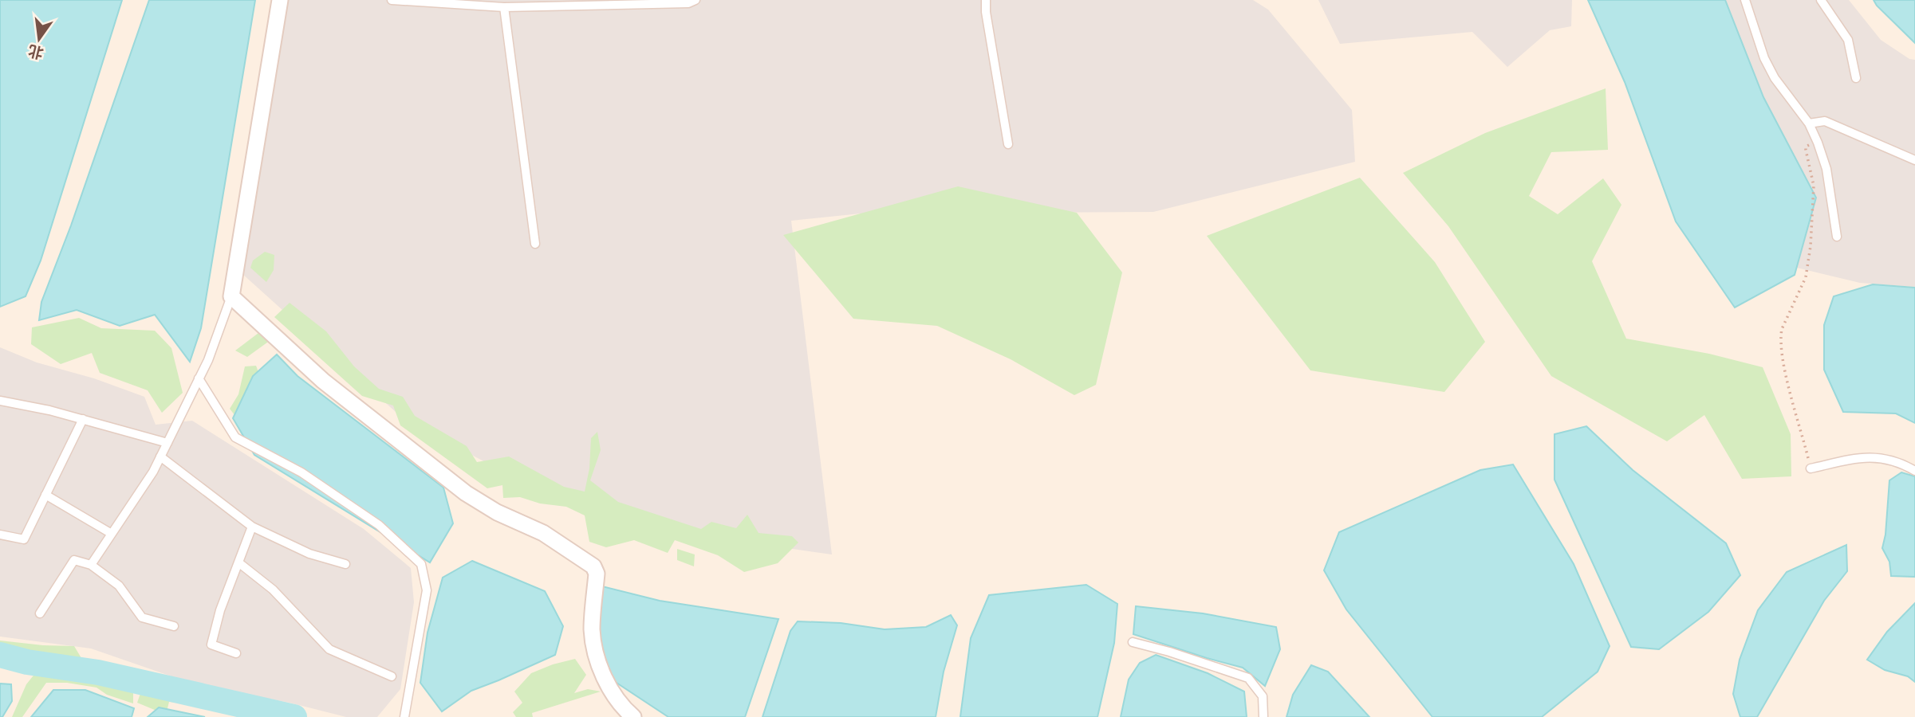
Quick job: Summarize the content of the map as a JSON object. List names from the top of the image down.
{
  "north": "bottom"
}
